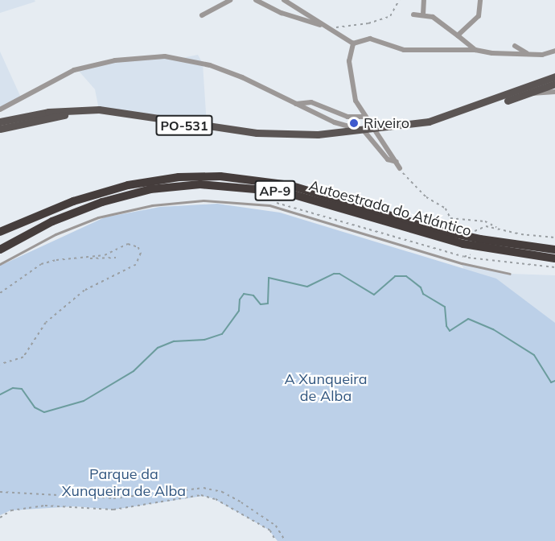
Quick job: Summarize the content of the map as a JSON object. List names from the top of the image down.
{
  "streets": {
    "highway": ["AP-9", "Autoestrada do Atlántico"],
    "main road": ["PO-531"]
  },
  "parks": ["A Xunqueira de Alba", "Parque da Xunqueira de Alba"],
  "places": ["Riveiro"]
}
